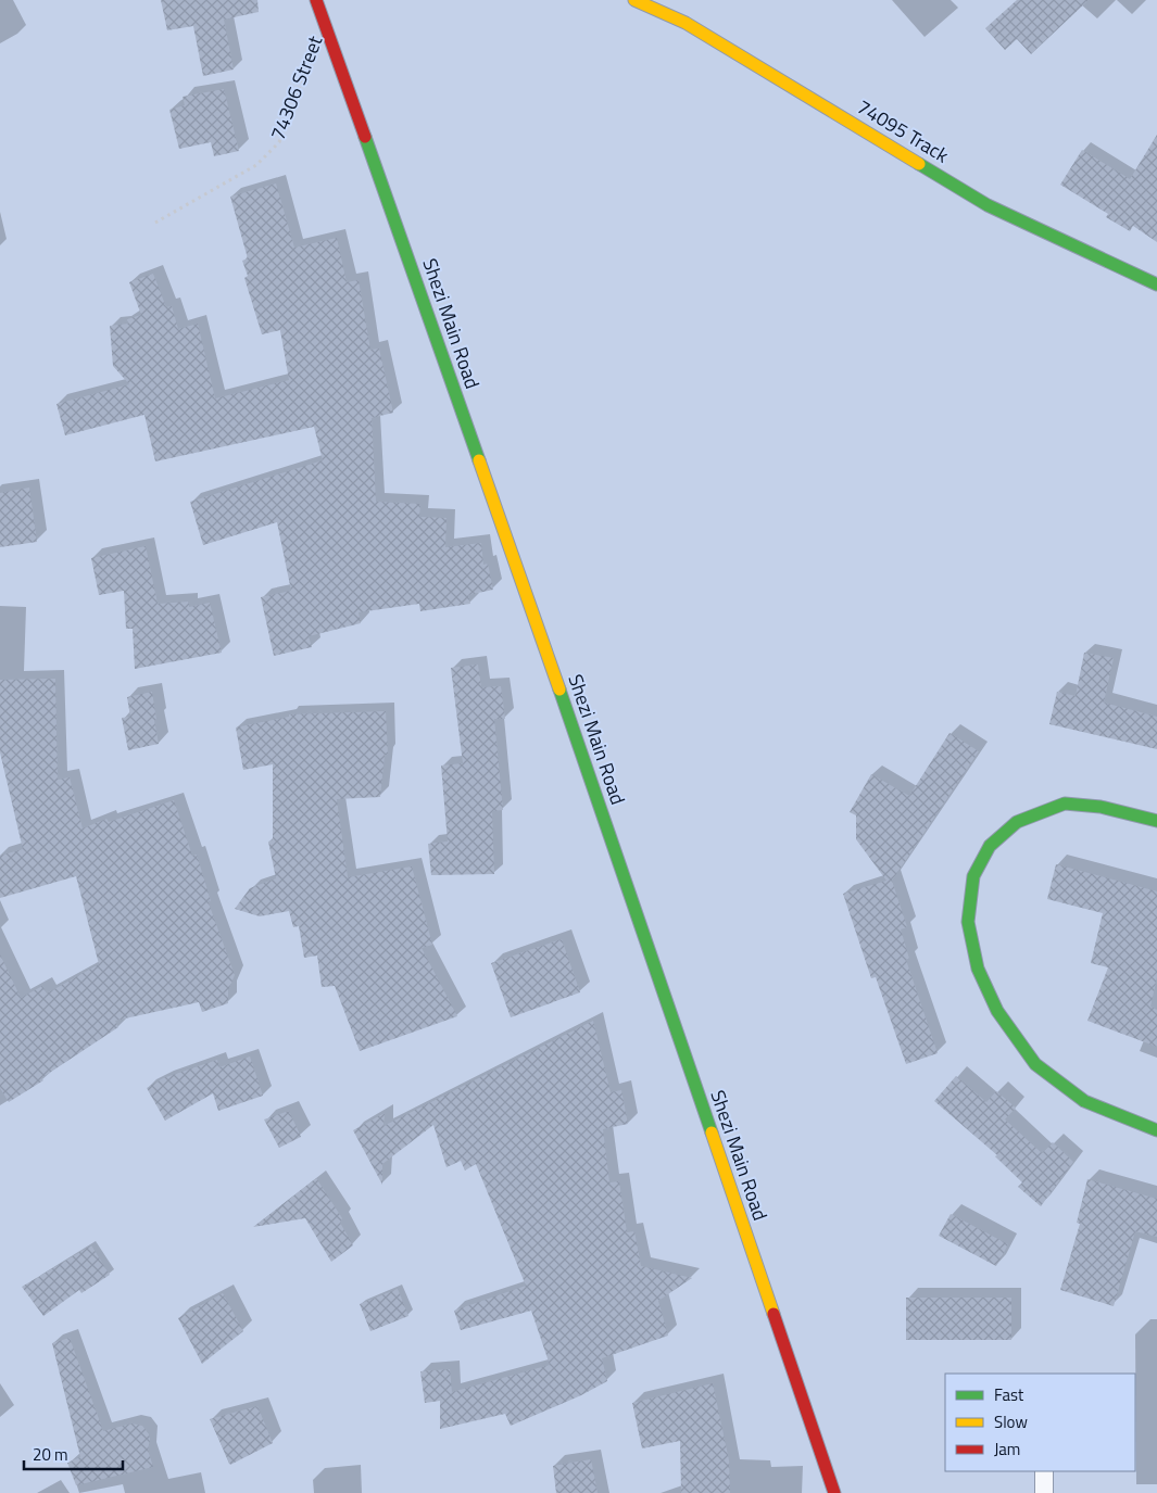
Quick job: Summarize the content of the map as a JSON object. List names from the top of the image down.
{
  "streets": {
    "street": ["74095 Track", "Shezi Main Road"],
    "path": ["74306 Street"]
  },
  "legend": ["Fast", "Slow", "Jam"],
  "scale_bar": "20 m"
}
